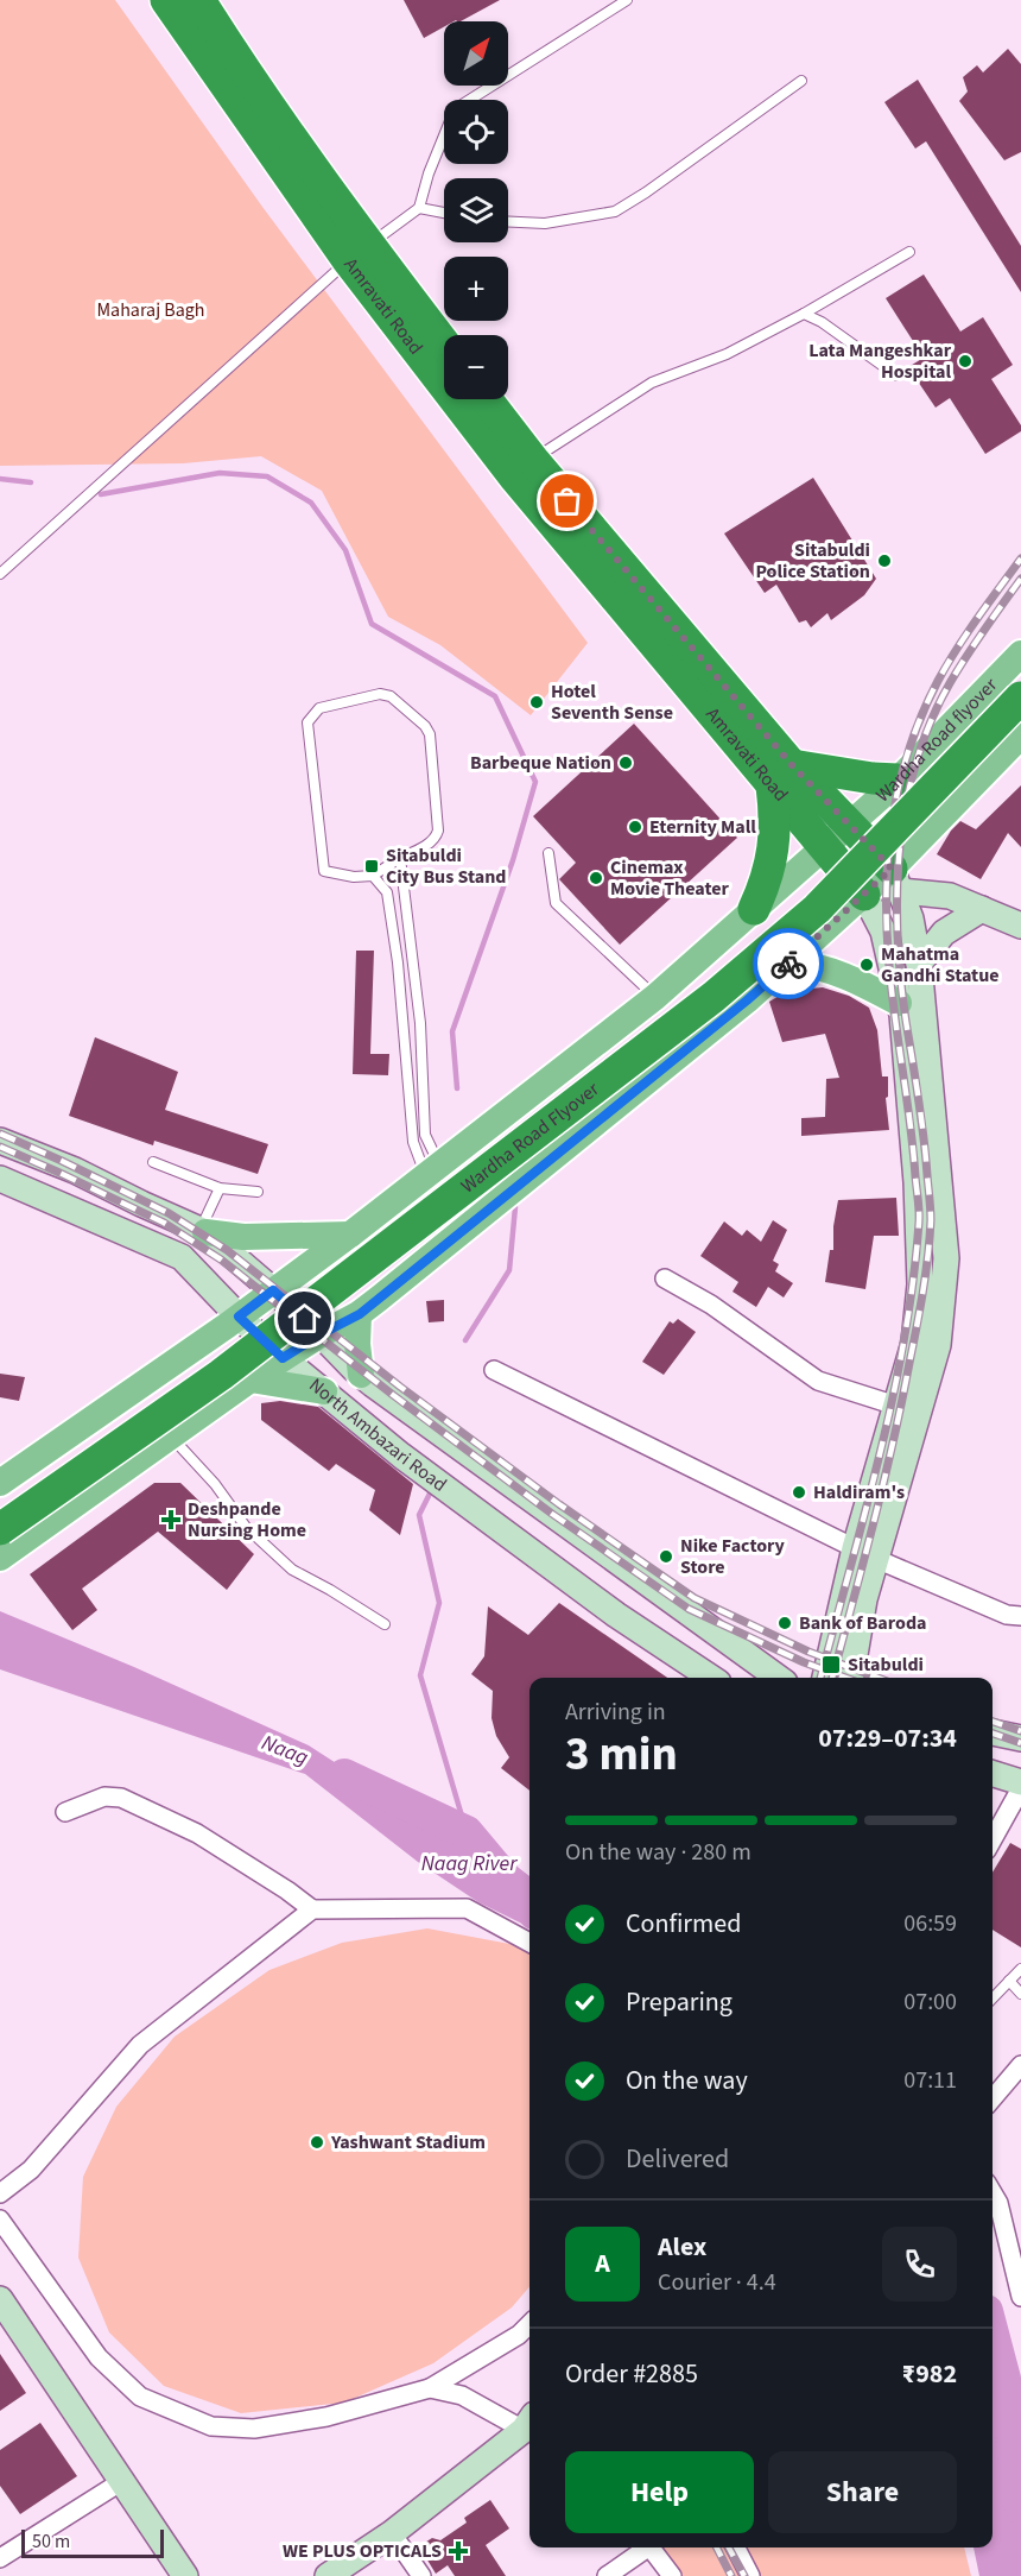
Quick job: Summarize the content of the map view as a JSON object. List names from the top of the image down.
{
  "streets": {
    "highway": ["Amravati Road", "Wardha Road Flyover"],
    "main road": ["Wardha Road flyover"],
    "street": ["North Ambazari Road"]
  },
  "crossings": [
    ["Amravati Road", "Wardha Road flyover"],
    ["Wardha Road flyover", "North Ambazari Road"]
  ],
  "water": ["Naag", "Naag River"],
  "parks": ["Maharaj Bagh"],
  "places": {
    "other": [
      "Lata Mangeshkar Hospital",
      "Sitabuldi Police Station",
      "Hotel Seventh Sense",
      "Barbeque Nation",
      "Eternity Mall",
      "Cinemax Movie Theater",
      "Mahatma Gandhi Statue",
      "Haldiram's",
      "Nike Factory Store",
      "Bank of Baroda",
      "Yashwant Stadium"
    ],
    "transit": ["Sitabuldi City Bus Stand", "Sitabuldi"],
    "health": ["Deshpande Nursing Home", "WE PLUS OPTICALS"]
  },
  "scale_bar": "50 m",
  "north": "top right",
  "page": {
    "map_buttons": ["+", "−"],
    "heading": ["3 min", "Arriving in", "07:29–07:34"],
    "panel": [
      "Alex",
      "Courier · 4.4",
      "Order #2885",
      "₹982"
    ],
    "bar": "On the way · 280 m",
    "list": [
      ["Confirmed", "06:59"],
      ["Preparing", "07:00"],
      ["On the way", "07:11"],
      "Delivered"
    ],
    "round": "A",
    "buttons": ["Help", "Share"],
    "scale": "50 m"
  }
}
